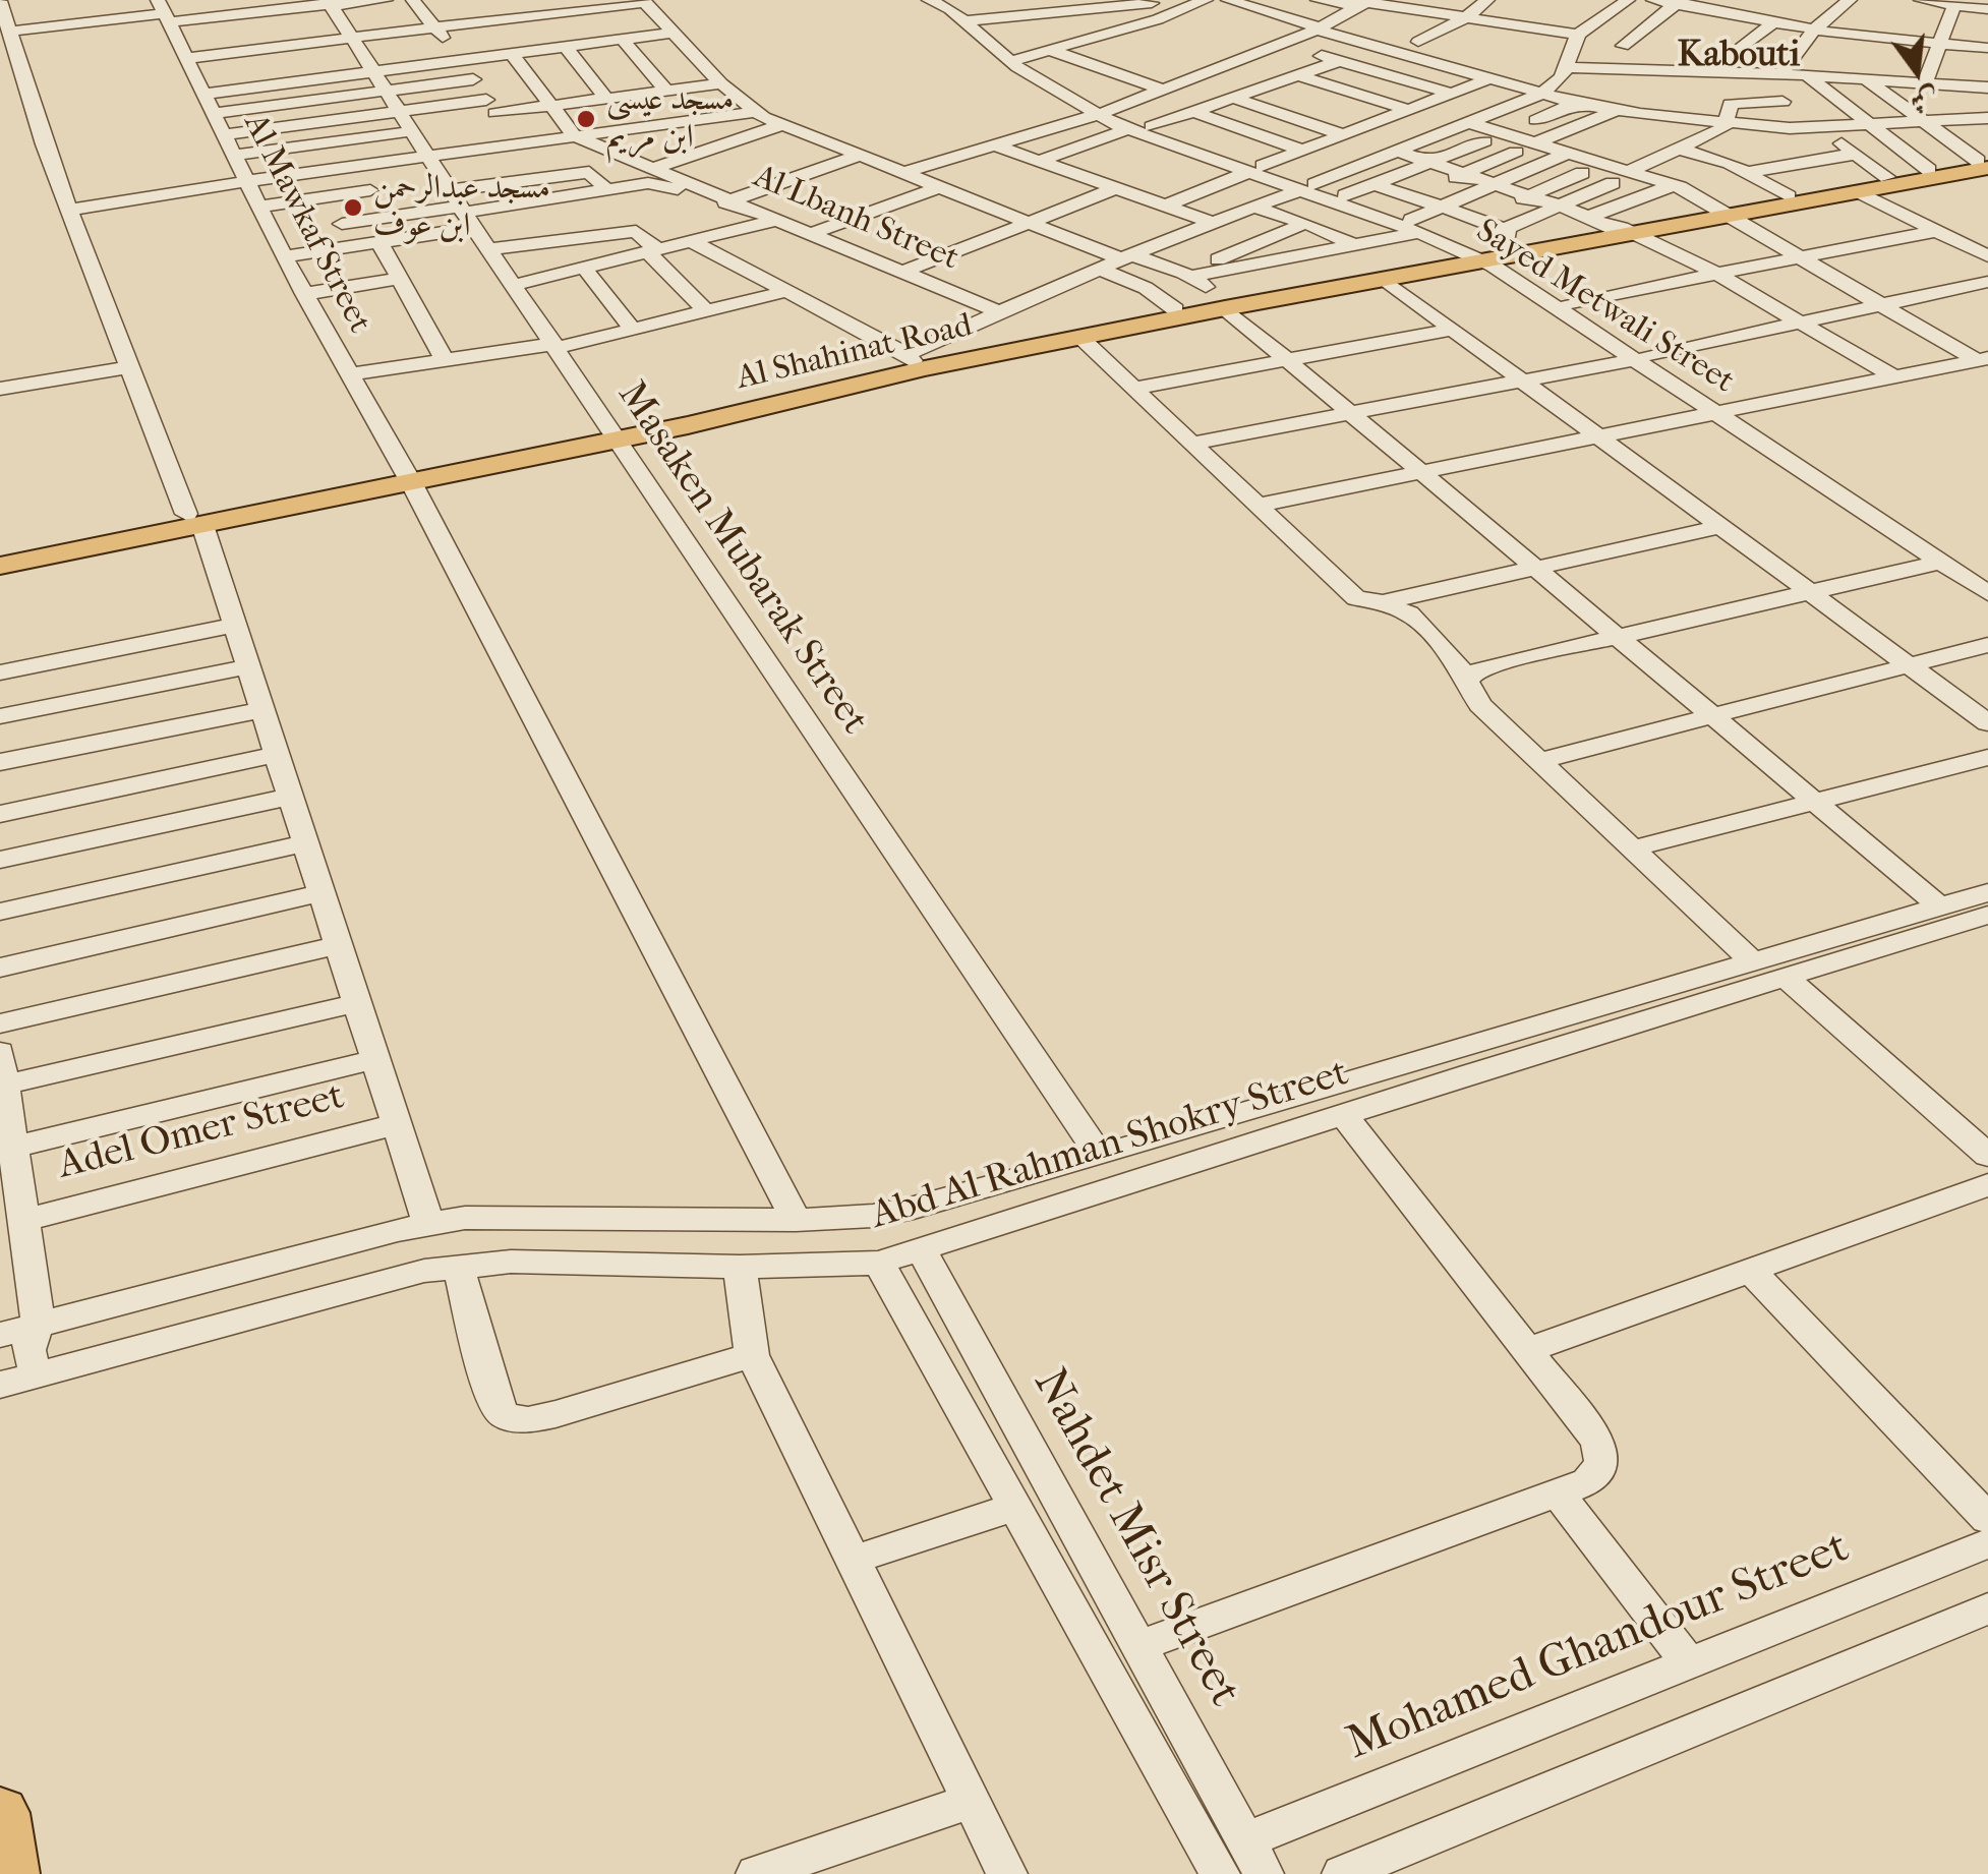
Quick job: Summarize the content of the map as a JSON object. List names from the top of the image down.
{
  "streets": {
    "main road": ["Al Shahinat Road"],
    "street": [
      "Al Lbanh Street",
      "Al Mawkaf Street",
      "Sayed Metwali Street",
      "Masaken Mubarak Street",
      "Adel Omer Street",
      "Abd Al Rahman Shokry Street",
      "Nahdet Misr Street",
      "Mohamed Ghandour Street"
    ]
  },
  "crossings": [
    ["Al Mawkaf Street", "Al Shahinat Road"],
    ["Al Mawkaf Street", "Abd Al Rahman Shokry Street"],
    ["Sayed Metwali Street", "Al Shahinat Road"],
    ["Al Shahinat Road", "Masaken Mubarak Street"],
    ["Masaken Mubarak Street", "Abd Al Rahman Shokry Street"],
    ["Abd Al Rahman Shokry Street", "Nahdet Misr Street"],
    ["Nahdet Misr Street", "Mohamed Ghandour Street"]
  ],
  "districts": ["Kabouti"],
  "places": ["مسجد عيسى ابن مريم", "مسجد عبدالرحمن ابن عوف"],
  "north": "bottom"
}
